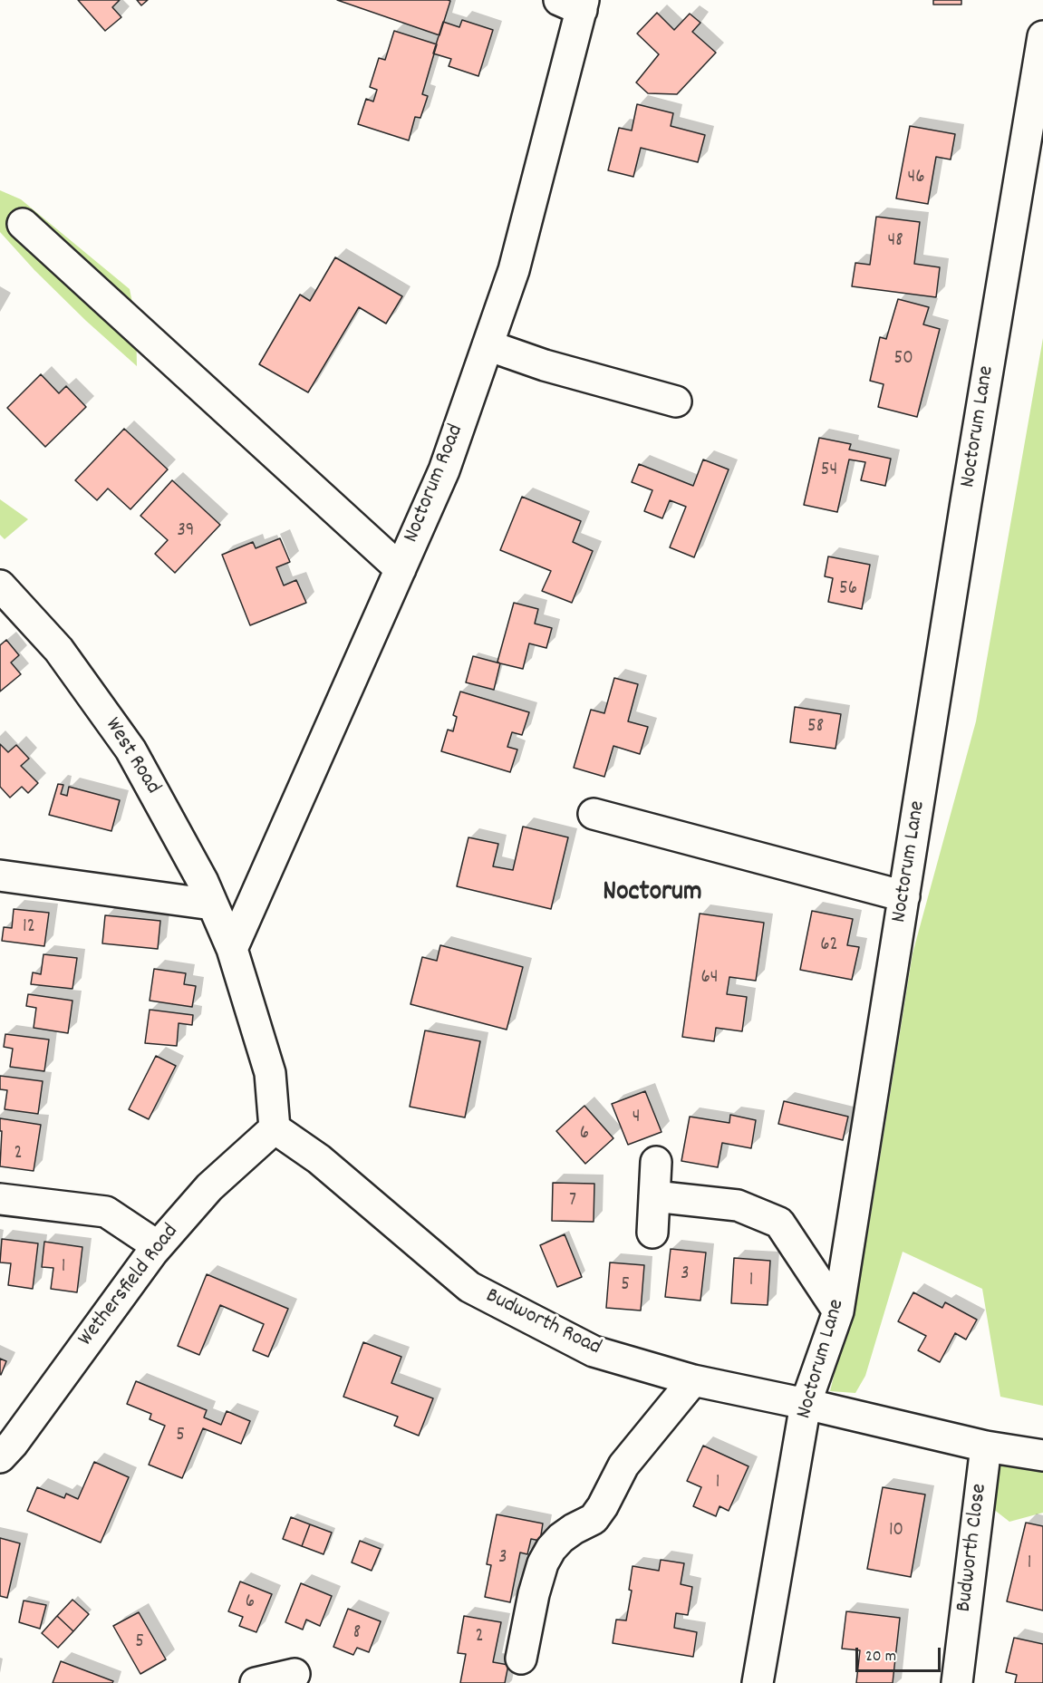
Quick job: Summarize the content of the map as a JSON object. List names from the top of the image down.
{
  "streets": {
    "street": [
      "Noctorum Lane",
      "Noctorum Road",
      "West Road",
      "Wethersfield Road",
      "Budworth Road",
      "Budworth Close"
    ]
  },
  "crossings": [
    ["Noctorum Lane", "Budworth Road"],
    ["Noctorum Road", "West Road"],
    ["Wethersfield Road", "Budworth Road"],
    ["Budworth Road", "Budworth Close"]
  ],
  "districts": ["Noctorum"],
  "house_numbers": [
    "46",
    "48",
    "50",
    "54",
    "39",
    "56",
    "58",
    "12",
    "62",
    "64",
    "4",
    "6",
    "2",
    "7",
    "1",
    "3",
    "1",
    "5",
    "5",
    "1",
    "10",
    "3",
    "1",
    "6",
    "8",
    "2",
    "5"
  ],
  "scale_bar": "20 m"
}
